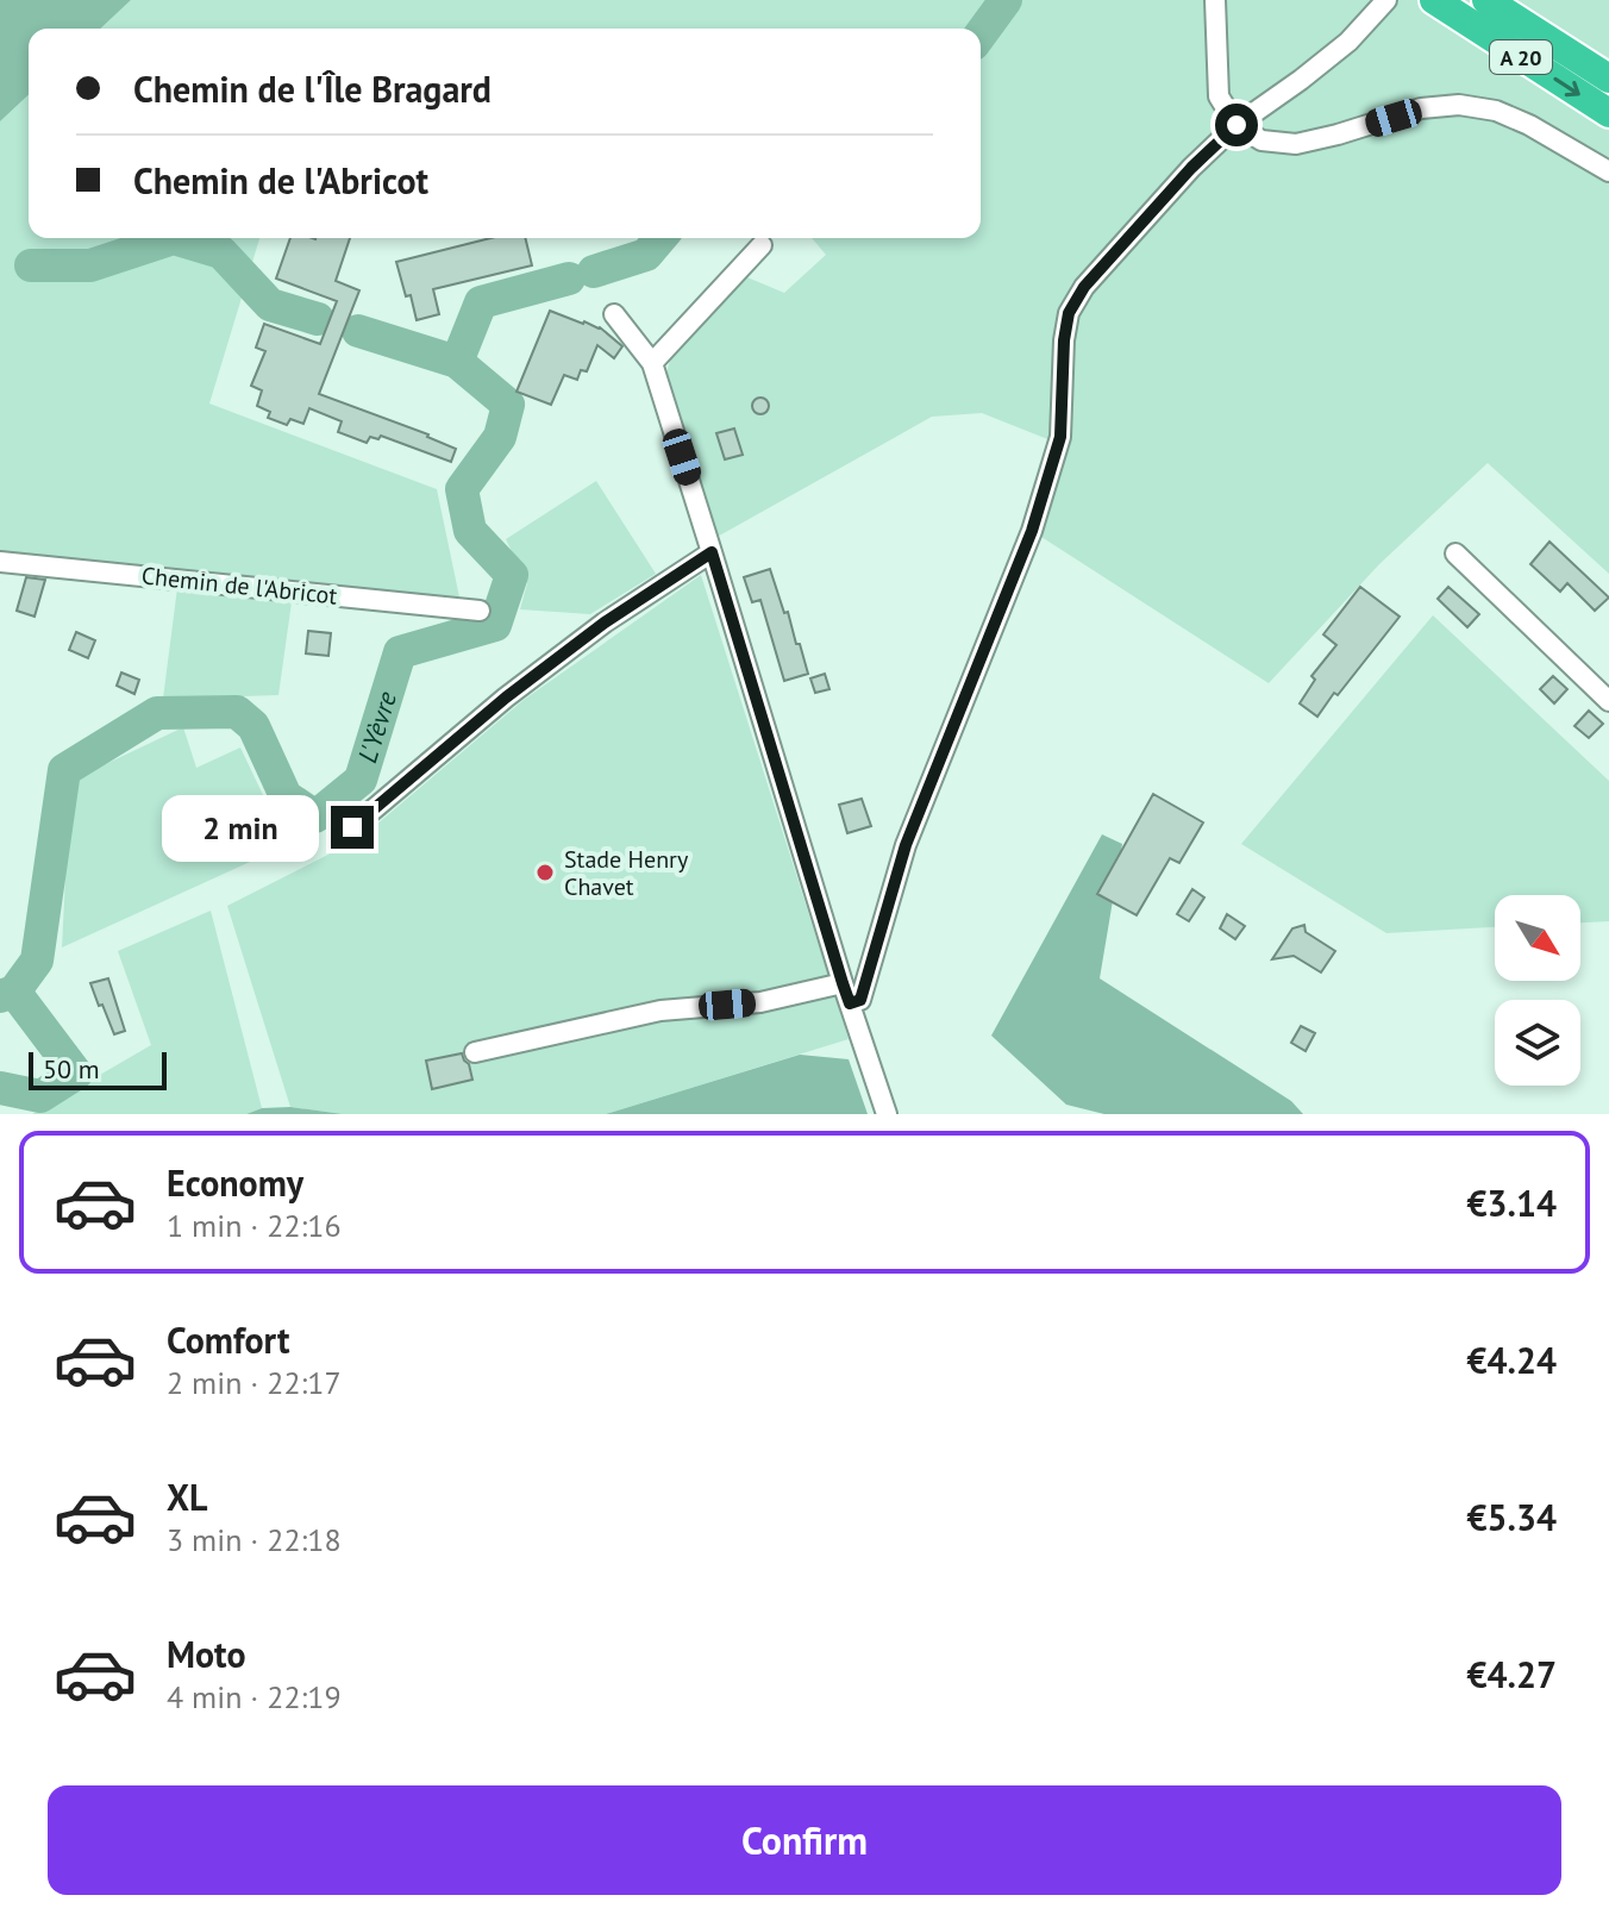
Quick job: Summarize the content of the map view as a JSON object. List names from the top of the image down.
{
  "streets": {
    "highway": ["A 20"],
    "street": ["Chemin de l'Abricot"]
  },
  "water": ["L'Yèvre"],
  "places": ["Stade Henry Chavet"],
  "scale_bar": "50 m",
  "north": "bottom right",
  "page": {
    "banner": ["Chemin de l'Île Bragard", "Chemin de l'Abricot"],
    "bubble": "2 min",
    "scale": "50 m",
    "list": [
      {
        "name": "Economy",
        "note": "1 min · 22:16",
        "value": "€3.14"
      },
      {
        "name": "Comfort",
        "note": "2 min · 22:17",
        "value": "€4.24"
      },
      {
        "name": "XL",
        "note": "3 min · 22:18",
        "value": "€5.34"
      },
      {
        "name": "Moto",
        "note": "4 min · 22:19",
        "value": "€4.27"
      }
    ],
    "buttons": "Confirm"
  }
}
